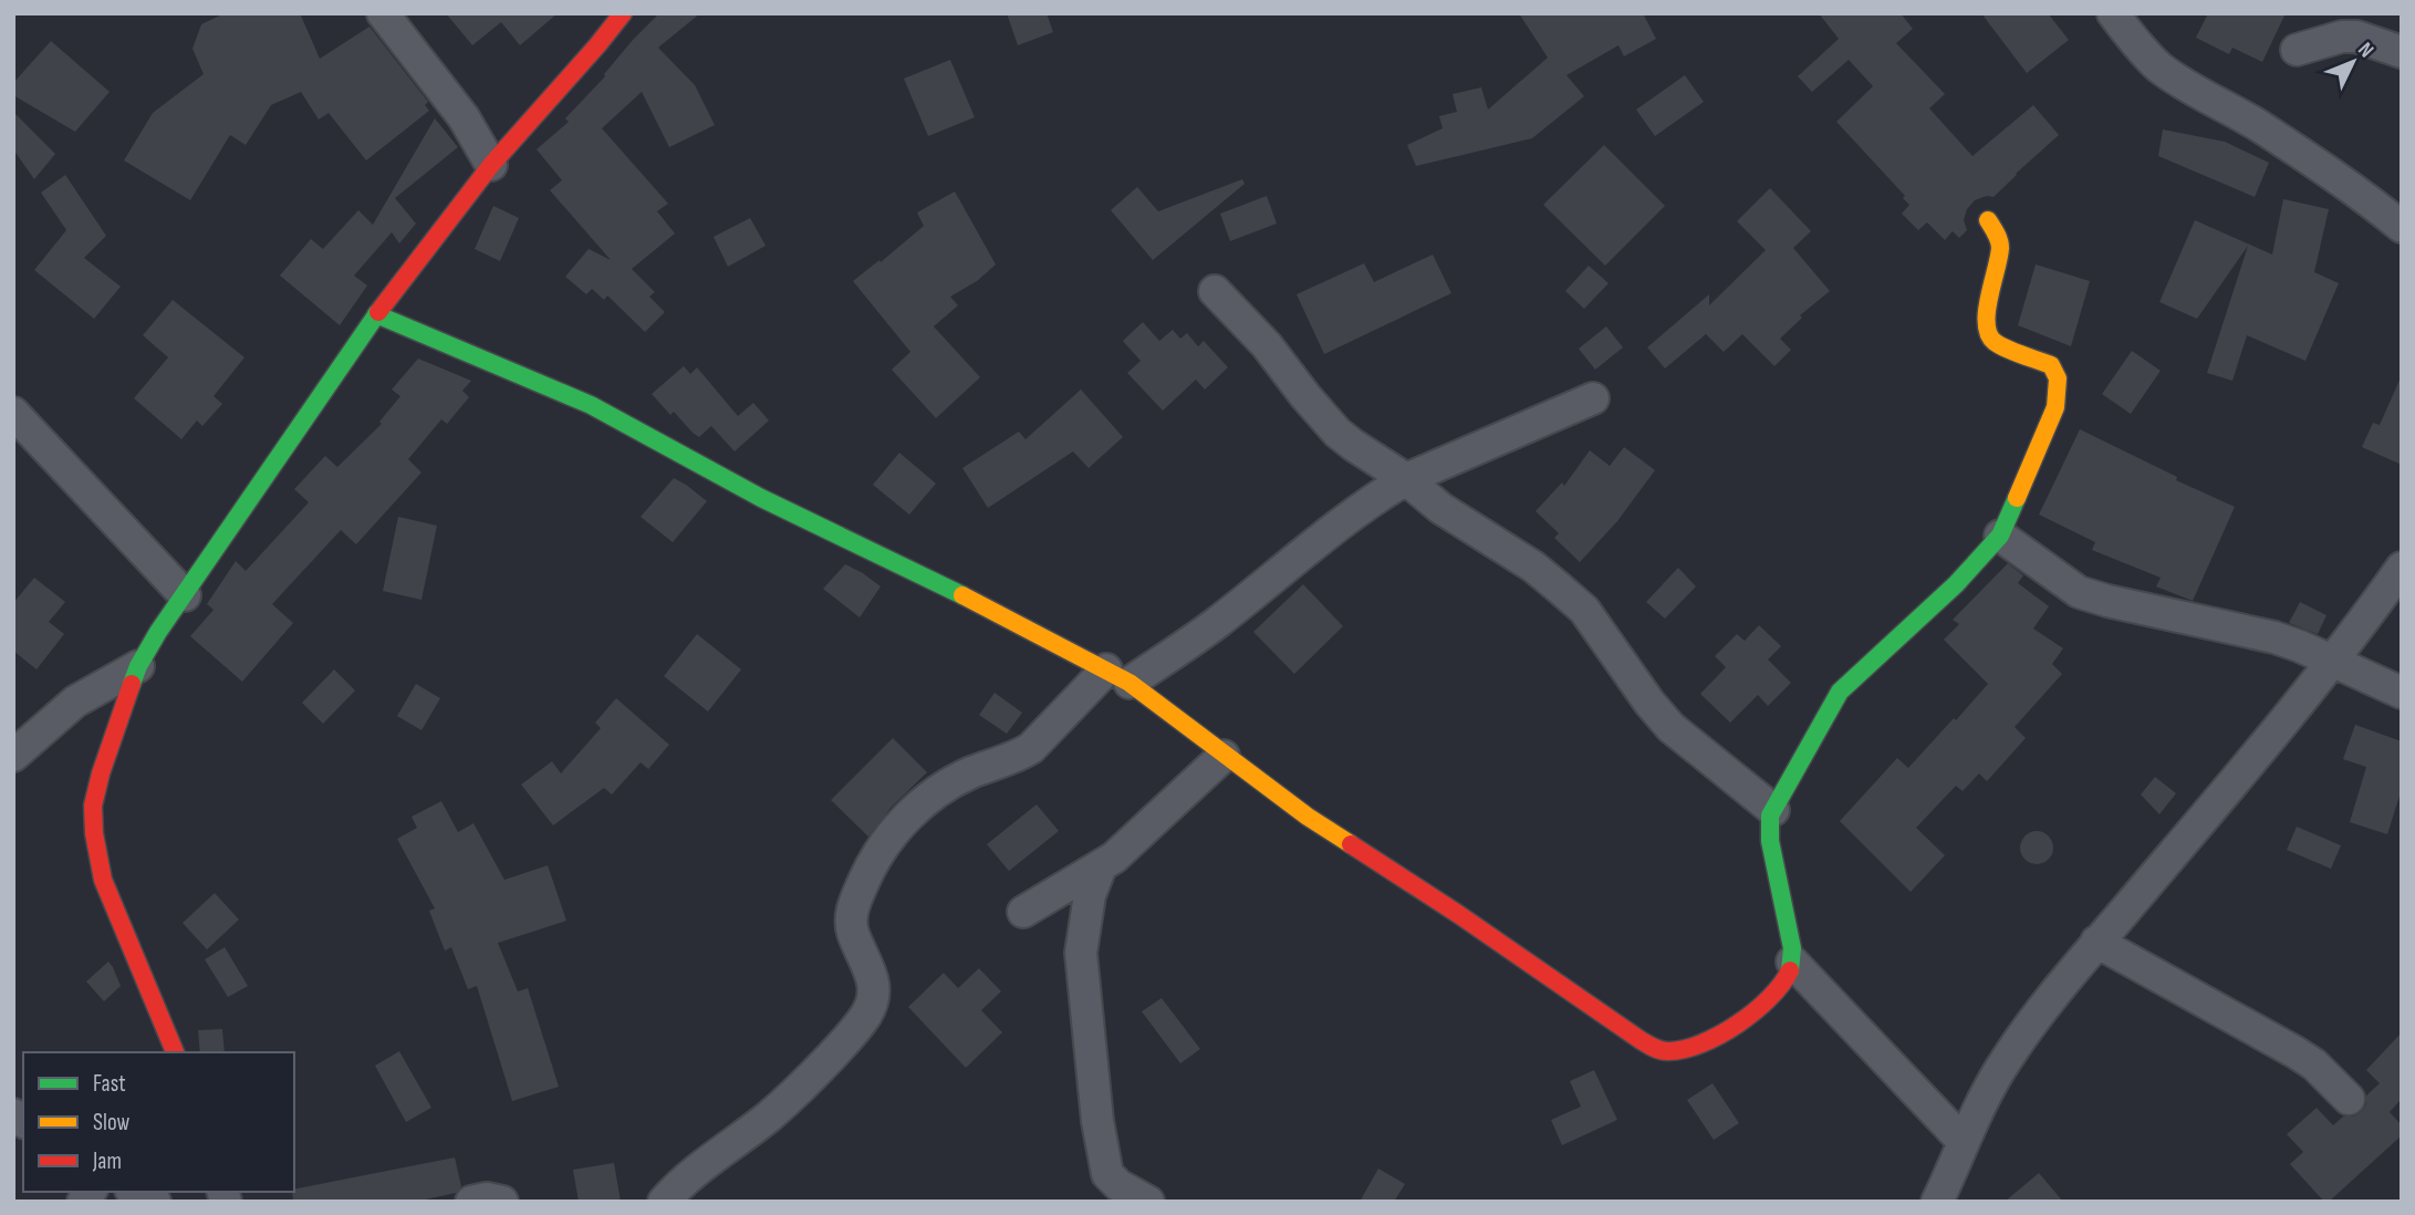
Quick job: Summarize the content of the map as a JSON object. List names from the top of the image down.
{
  "legend": ["Fast", "Slow", "Jam"],
  "north": "top right"
}
